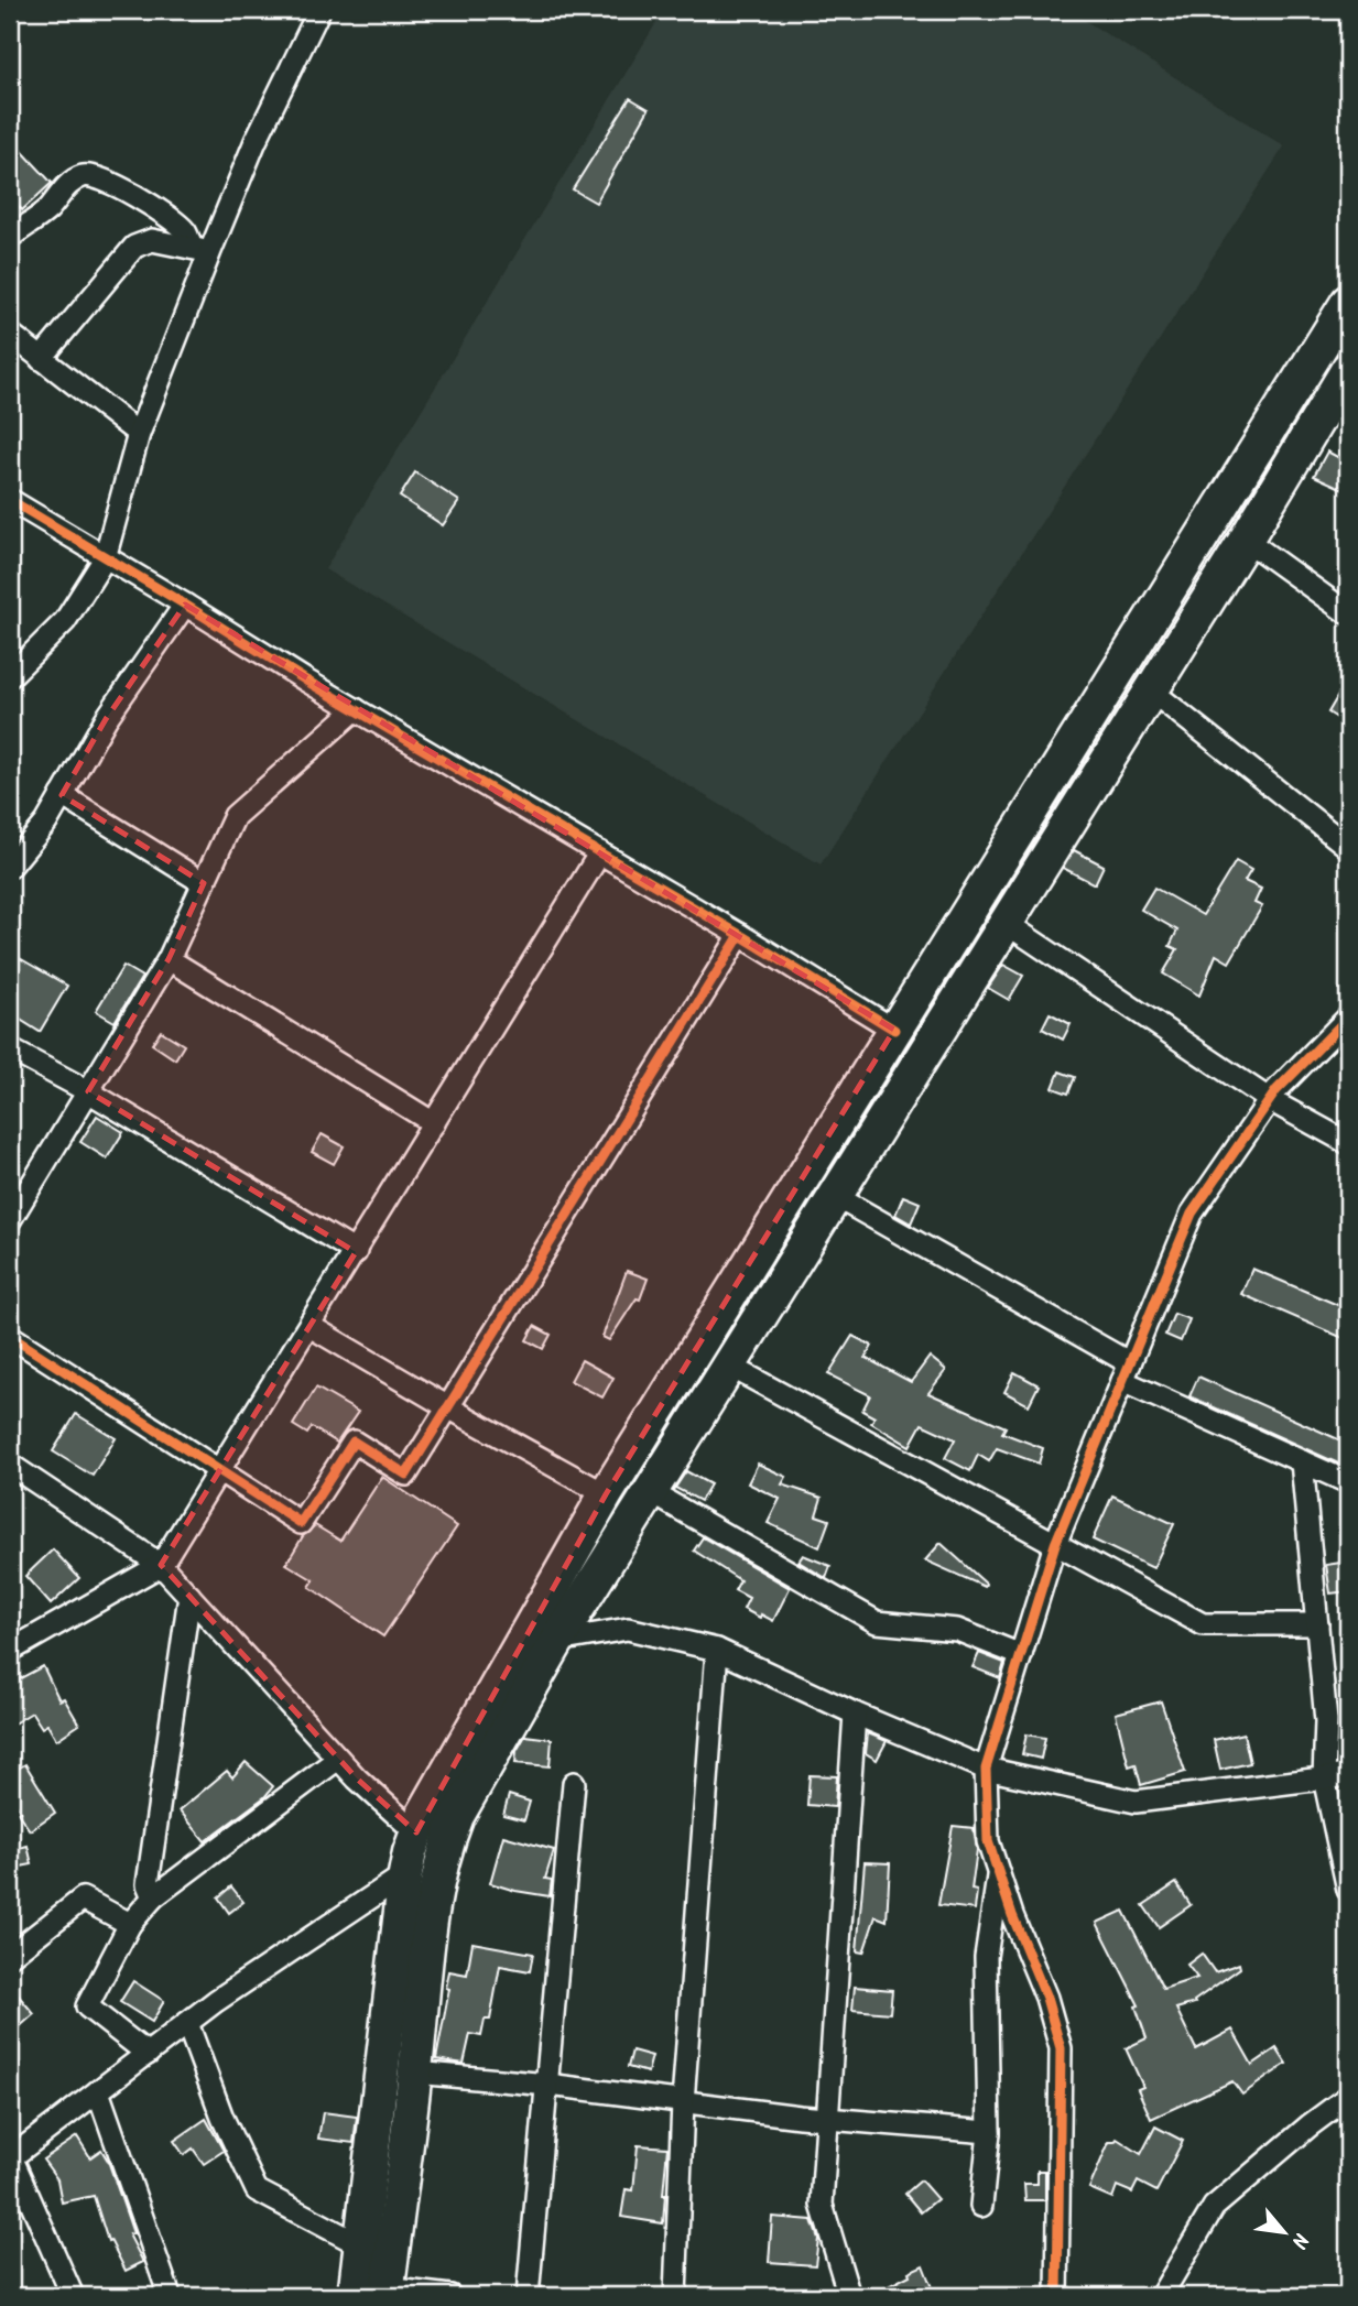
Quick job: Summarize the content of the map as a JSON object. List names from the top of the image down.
{
  "north": "bottom right"
}
